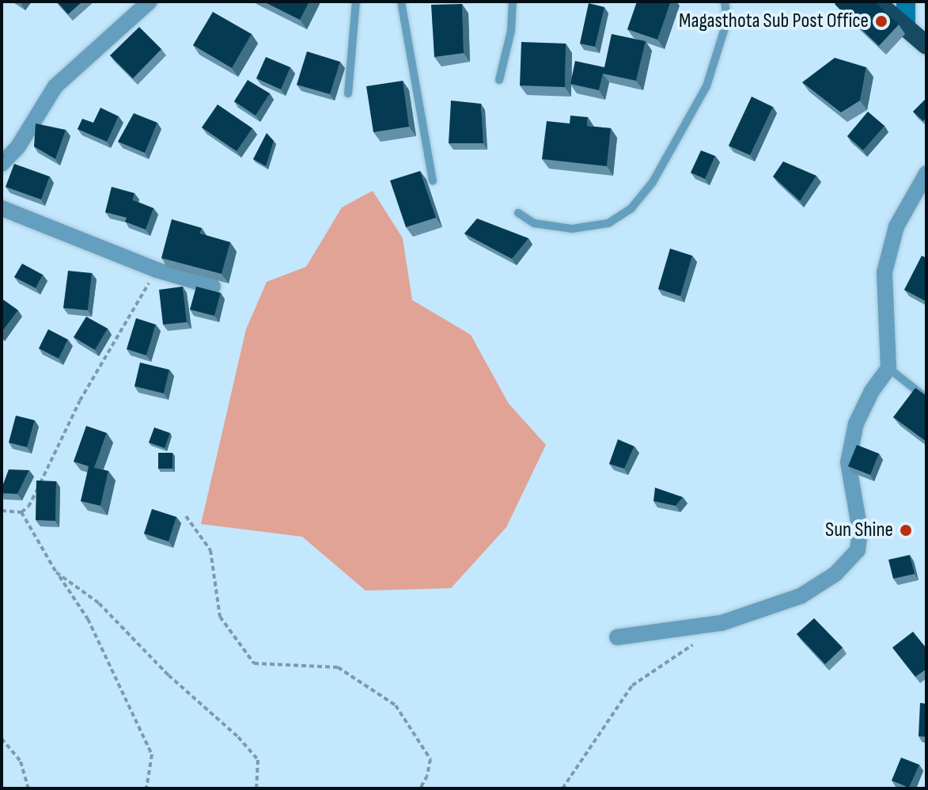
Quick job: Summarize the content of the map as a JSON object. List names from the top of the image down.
{
  "places": ["Magasthota Sub Post Office", "Sun Shine"]
}
